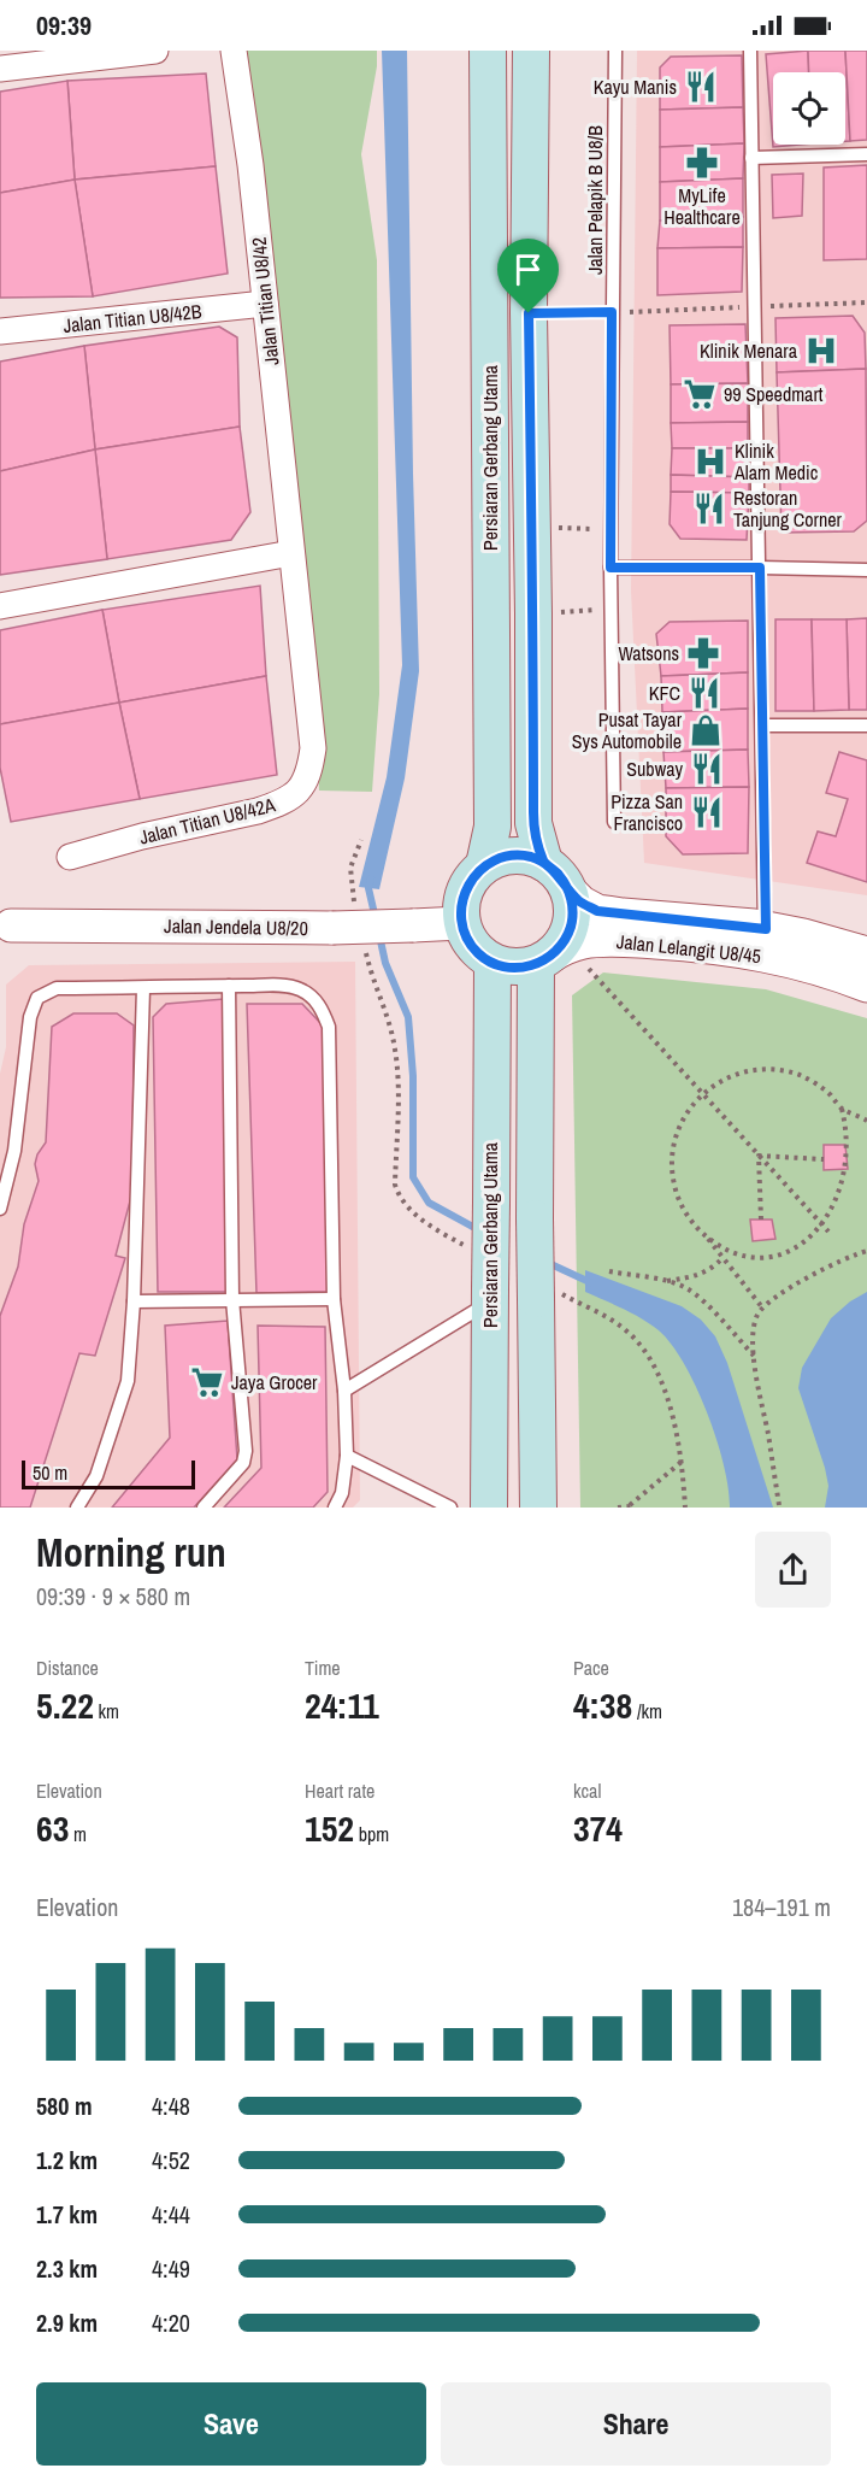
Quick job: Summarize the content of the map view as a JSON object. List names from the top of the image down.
{
  "streets": {
    "main road": ["Persiaran Gerbang Utama"],
    "street": [
      "Jalan Titian U8/42",
      "Jalan Titian U8/42B",
      "Jalan Titian U8/42A",
      "Jalan Jendela U8/20",
      "Jalan Lelangit U8/45"
    ],
    "lane": ["Jalan Pelapik B U8/B"]
  },
  "crossings": [
    ["Jalan Titian U8/42", "Jalan Titian U8/42B"],
    ["Jalan Titian U8/42", "Jalan Titian U8/42A"],
    ["Persiaran Gerbang Utama", "Jalan Jendela U8/20"],
    ["Persiaran Gerbang Utama", "Jalan Lelangit U8/45"],
    ["Jalan Jendela U8/20", "Jalan Lelangit U8/45"]
  ],
  "places": {
    "restaurant": [
      "Kayu Manis",
      "Restoran Tanjung Corner",
      "KFC",
      "Subway",
      "Pizza San Francisco"
    ],
    "pharmacy": ["MyLife Healthcare", "Watsons"],
    "hospital": ["Klinik Menara", "Klinik Alam Medic"],
    "supermarket": ["99 Speedmart", "Jaya Grocer"],
    "shop": ["Pusat Tayar Sys Automobile"]
  },
  "scale_bar": "50 m",
  "page": {
    "status": "09:39",
    "scale": "50 m",
    "heading": ["Morning run", "09:39 · 9 × 580 m"],
    "stats": [
      ["Distance", "5.22 km"],
      ["Time", "24:11"],
      ["Pace", "4:38 /km"],
      ["Elevation", "63 m"],
      ["Heart rate", "152 bpm"],
      ["kcal", "374"]
    ],
    "chart": ["Elevation", "184–191 m"],
    "list": [
      {
        "name": "580 m",
        "note": "4:48"
      },
      {
        "name": "1.2 km",
        "note": "4:52"
      },
      {
        "name": "1.7 km",
        "note": "4:44"
      },
      {
        "name": "2.3 km",
        "note": "4:49"
      },
      {
        "name": "2.9 km",
        "note": "4:20"
      }
    ],
    "buttons": ["Save", "Share"]
  }
}
